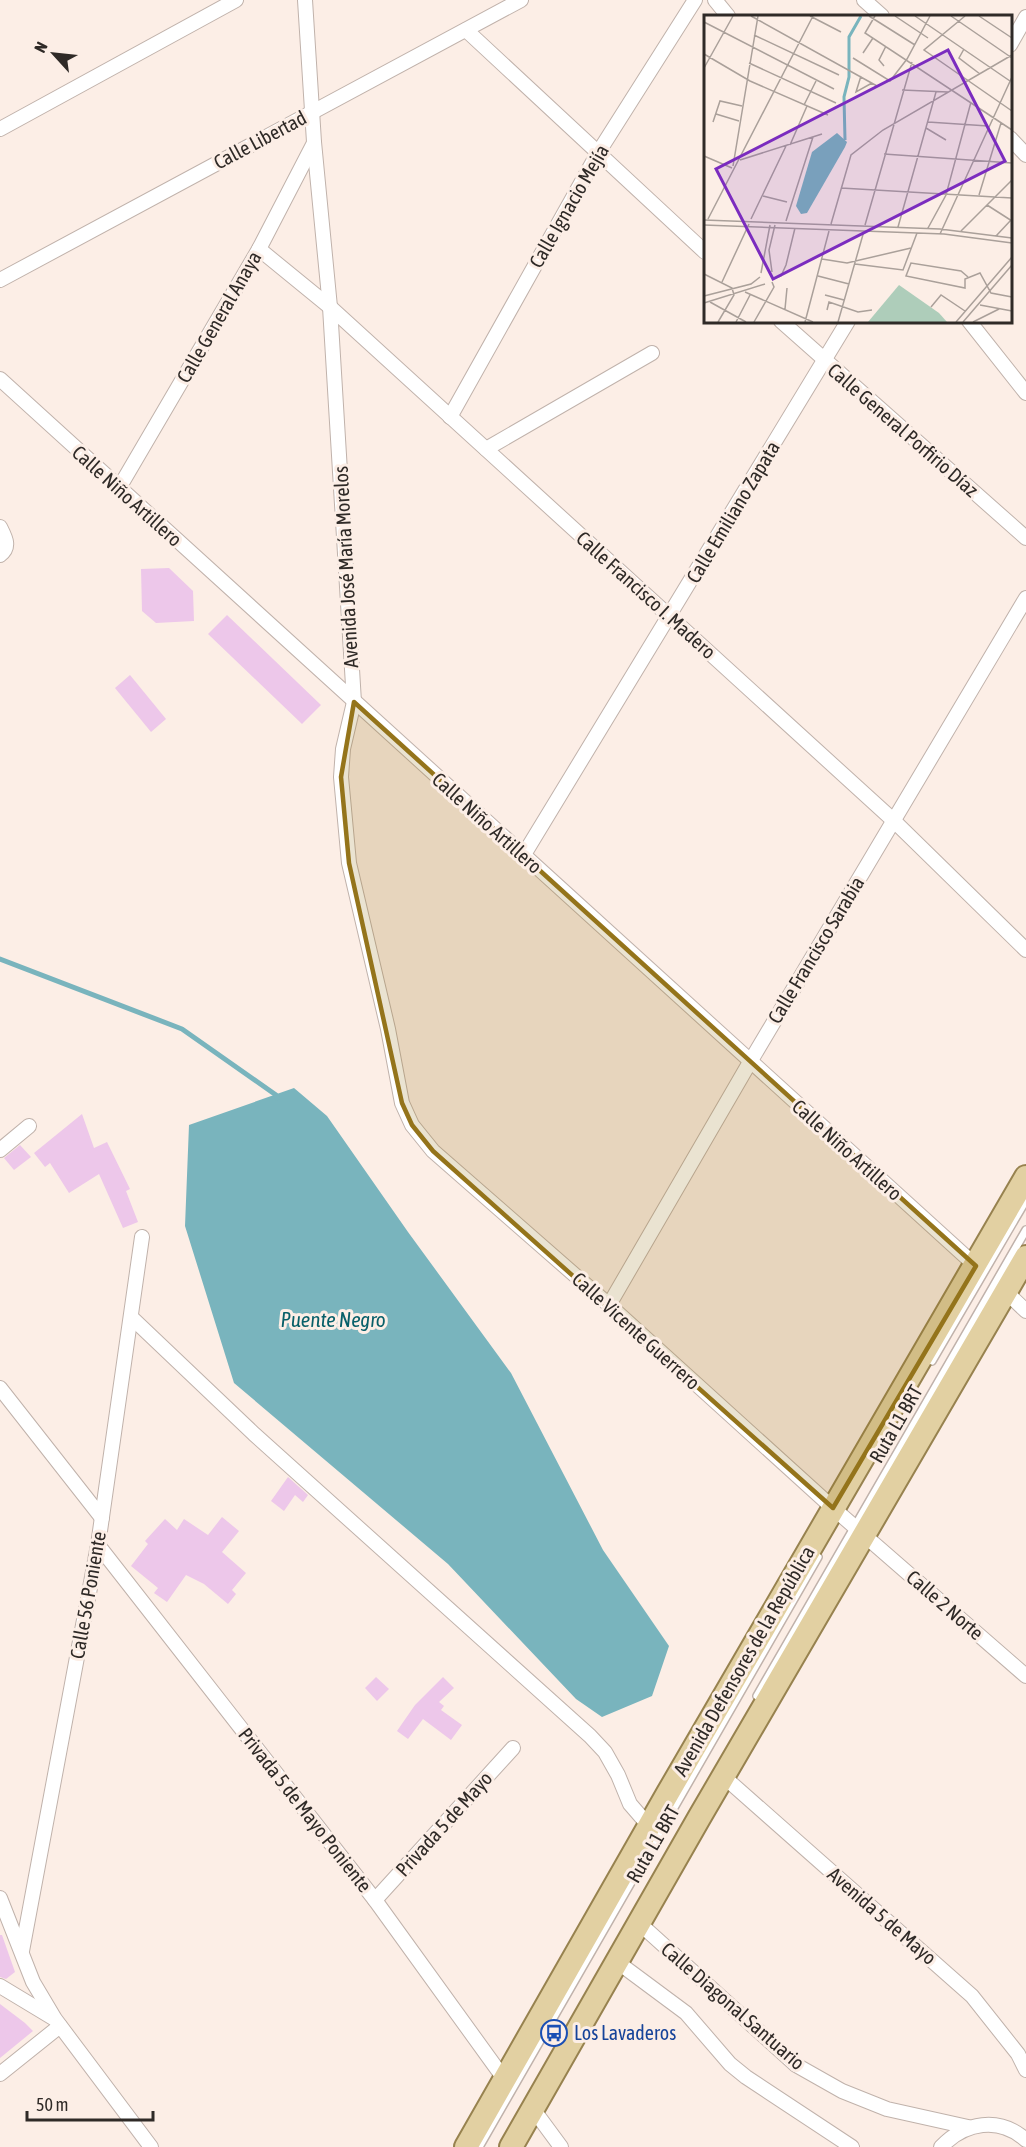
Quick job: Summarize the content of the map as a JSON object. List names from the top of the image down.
{
  "streets": {
    "main road": ["Avenida Defensores de la República"],
    "street": [
      "Calle Libertad",
      "Calle Ignacio Mejía",
      "Calle General Anaya",
      "Calle General Porfirio Díaz",
      "Calle Niño Artillero",
      "Calle Emiliano Zapata",
      "Avenida José María Morelos",
      "Calle Francisco I. Madero",
      "Calle Francisco Sarabia",
      "Calle Vicente Guerrero",
      "Calle 56 Poniente",
      "Calle 2 Norte",
      "Privada 5 de Mayo Poniente",
      "Privada 5 de Mayo",
      "Avenida 5 de Mayo",
      "Calle Diagonal Santuario"
    ],
    "lane": ["Ruta L1 BRT"]
  },
  "crossings": [
    ["Calle Libertad", "Avenida José María Morelos"],
    ["Calle Ignacio Mejía", "Calle Francisco I. Madero"],
    ["Calle General Anaya", "Calle Niño Artillero"],
    ["Calle General Anaya", "Avenida José María Morelos"],
    ["Calle General Anaya", "Calle Francisco I. Madero"],
    ["Calle General Porfirio Díaz", "Calle Emiliano Zapata"],
    ["Calle Niño Artillero", "Calle Emiliano Zapata"],
    ["Calle Niño Artillero", "Avenida José María Morelos"],
    ["Calle Niño Artillero", "Calle Francisco Sarabia"],
    ["Calle Niño Artillero", "Avenida Defensores de la República"],
    ["Calle Emiliano Zapata", "Calle Francisco I. Madero"],
    ["Avenida José María Morelos", "Calle Francisco I. Madero"],
    ["Avenida José María Morelos", "Calle Vicente Guerrero"],
    ["Calle Francisco I. Madero", "Calle Francisco Sarabia"],
    ["Calle Francisco Sarabia", "Calle Vicente Guerrero"],
    ["Calle Vicente Guerrero", "Ruta L1 BRT"],
    ["Calle Vicente Guerrero", "Calle 2 Norte"],
    ["Calle Vicente Guerrero", "Avenida Defensores de la República"],
    ["Ruta L1 BRT", "Calle 2 Norte"],
    ["Ruta L1 BRT", "Avenida Defensores de la República"],
    ["Calle 56 Poniente", "Privada 5 de Mayo Poniente"],
    ["Calle 2 Norte", "Avenida Defensores de la República"],
    ["Avenida Defensores de la República", "Privada 5 de Mayo Poniente"],
    ["Avenida Defensores de la República", "Avenida 5 de Mayo"],
    ["Avenida Defensores de la República", "Calle Diagonal Santuario"],
    ["Privada 5 de Mayo Poniente", "Privada 5 de Mayo"]
  ],
  "water": ["Puente Negro"],
  "places": {
    "bus stop": ["Los Lavaderos"]
  },
  "scale_bar": "50 m",
  "north": "top left"
}
